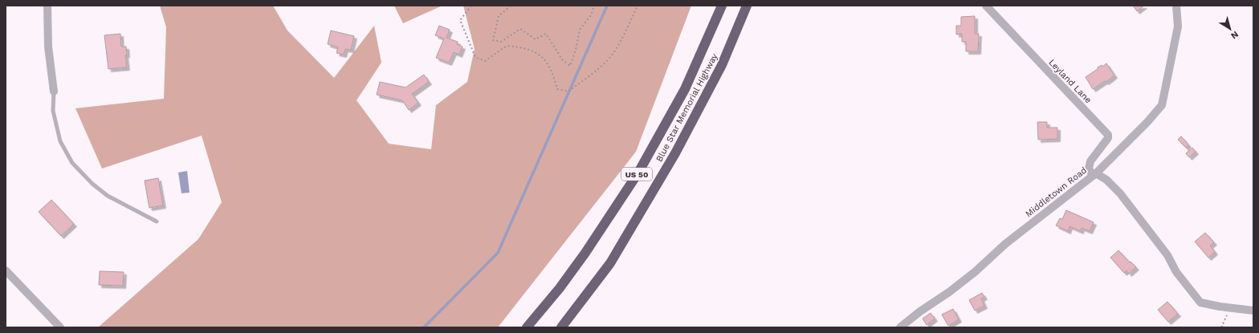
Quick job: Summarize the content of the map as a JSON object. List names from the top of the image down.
{
  "streets": {
    "highway": ["Blue Star Memorial Highway", "US 50"],
    "street": ["Leyland Lane", "Middletown Road"]
  },
  "crossings": [
    ["Leyland Lane", "Middletown Road"]
  ],
  "north": "bottom right"
}
